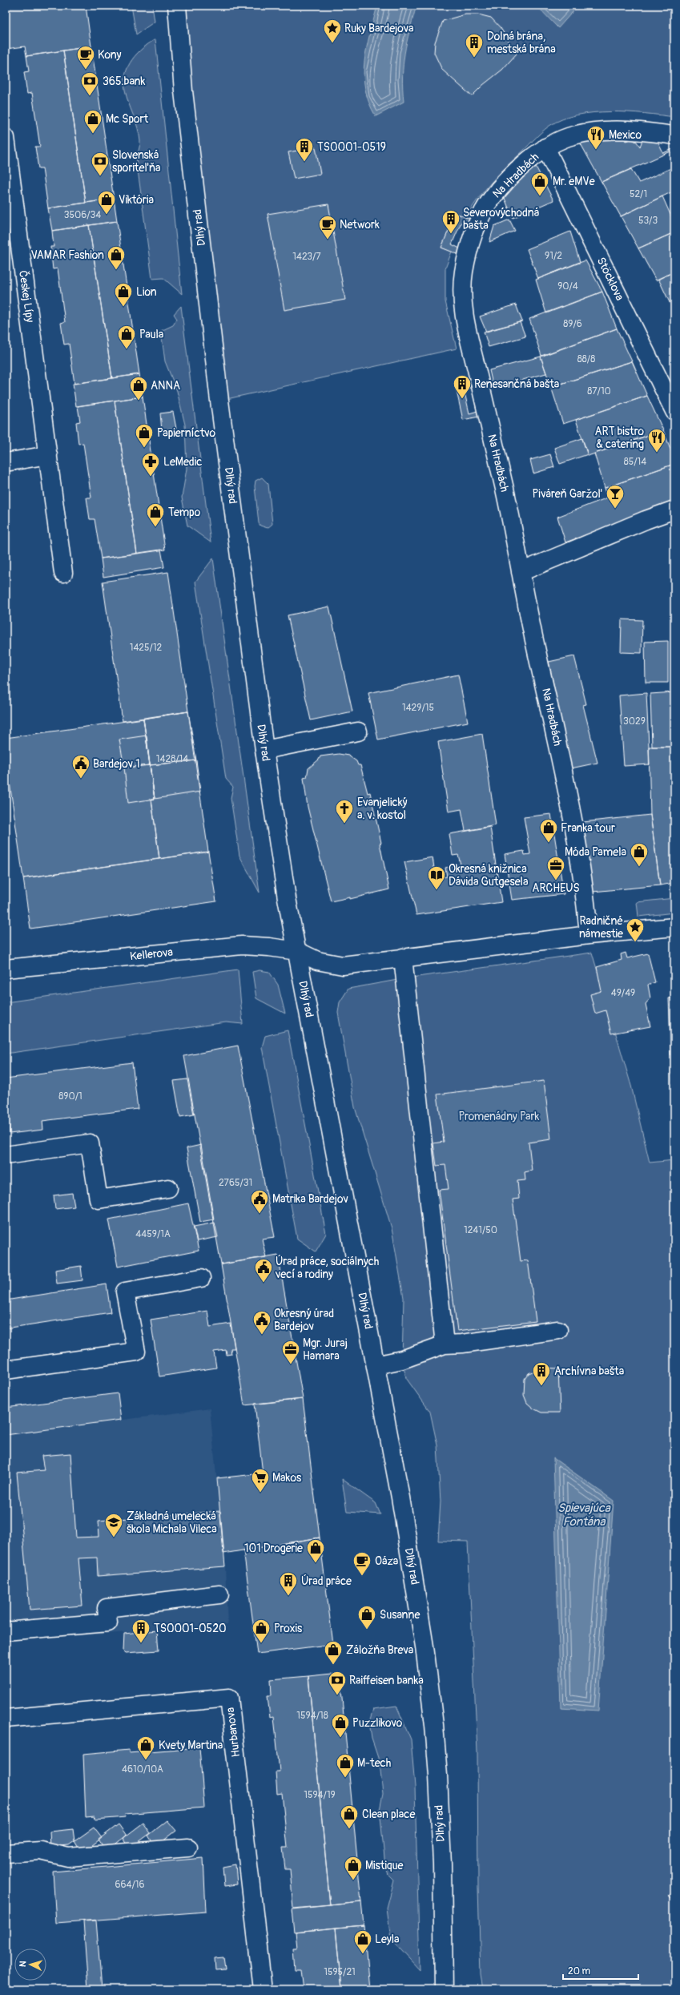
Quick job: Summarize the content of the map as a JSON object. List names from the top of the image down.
{
  "streets": {
    "street": [
      "Na Hradbách",
      "Dlhý rad",
      "Stöcklova",
      "Českej Lípy",
      "Kellerova",
      "Hurbanova"
    ]
  },
  "crossings": [
    ["Na Hradbách", "Stöcklova"],
    ["Dlhý rad", "Kellerova"]
  ],
  "water": ["Spievajúca Fontána"],
  "parks": ["Promenádny Park"],
  "places": {
    "place": ["Ruky Bardejova", "Radničné námestie"],
    "building": [
      "Dolná brána, mestská brána",
      "TS0001-0519",
      "Severovýchodná bašta",
      "Renesančná bašta",
      "Archívna bašta",
      "Úrad práce",
      "TS0001-0520"
    ],
    "cafe": ["Kony", "Network", "Oáza"],
    "bank": ["365.bank", "Slovenská sporiteľňa", "Raiffeisen banka"],
    "shop": [
      "Mc Sport",
      "Mr. eMVe",
      "Viktória",
      "VAMAR Fashion",
      "Lion",
      "Paula",
      "ANNA",
      "Papierníctvo",
      "Tempo",
      "Franka tour",
      "Móda Pamela",
      "101 Drogerie",
      "Susanne",
      "Proxis",
      "Záložňa Breva",
      "Puzzlikovo",
      "Kvety Martina",
      "M-tech",
      "Clean place",
      "Mistique",
      "Leyla"
    ],
    "restaurant": ["Mexico", "ART bistro & catering"],
    "pharmacy": ["LeMedic"],
    "bar": ["Piváreň Garžoľ"],
    "public building": [
      "Bardejov 1",
      "Matrika Bardejov",
      "Úrad práce, sociálnych vecí a rodiny",
      "Okresný úrad Bardejov"
    ],
    "church": ["Evanjelický a. v. kostol"],
    "office": ["ARCHEUS", "Mgr. Juraj Hamara"],
    "library": ["Okresná knižnica Dávida Gutgesela"],
    "supermarket": ["Makos"],
    "school or university": ["Základná umelecká škola Michala Vileca"]
  },
  "house_numbers": [
    "52/1",
    "3506/34",
    "53/3",
    "91/2",
    "1423/7",
    "90/4",
    "89/6",
    "88/8",
    "87/10",
    "85/14",
    "1425/12",
    "1429/15",
    "3029",
    "1428/14",
    "49/49",
    "890/1",
    "2765/31",
    "1241/50",
    "4459/1A",
    "1594/18",
    "4610/10A",
    "1594/19",
    "664/16",
    "1595/21"
  ],
  "scale_bar": "20 m",
  "north": "left"
}
